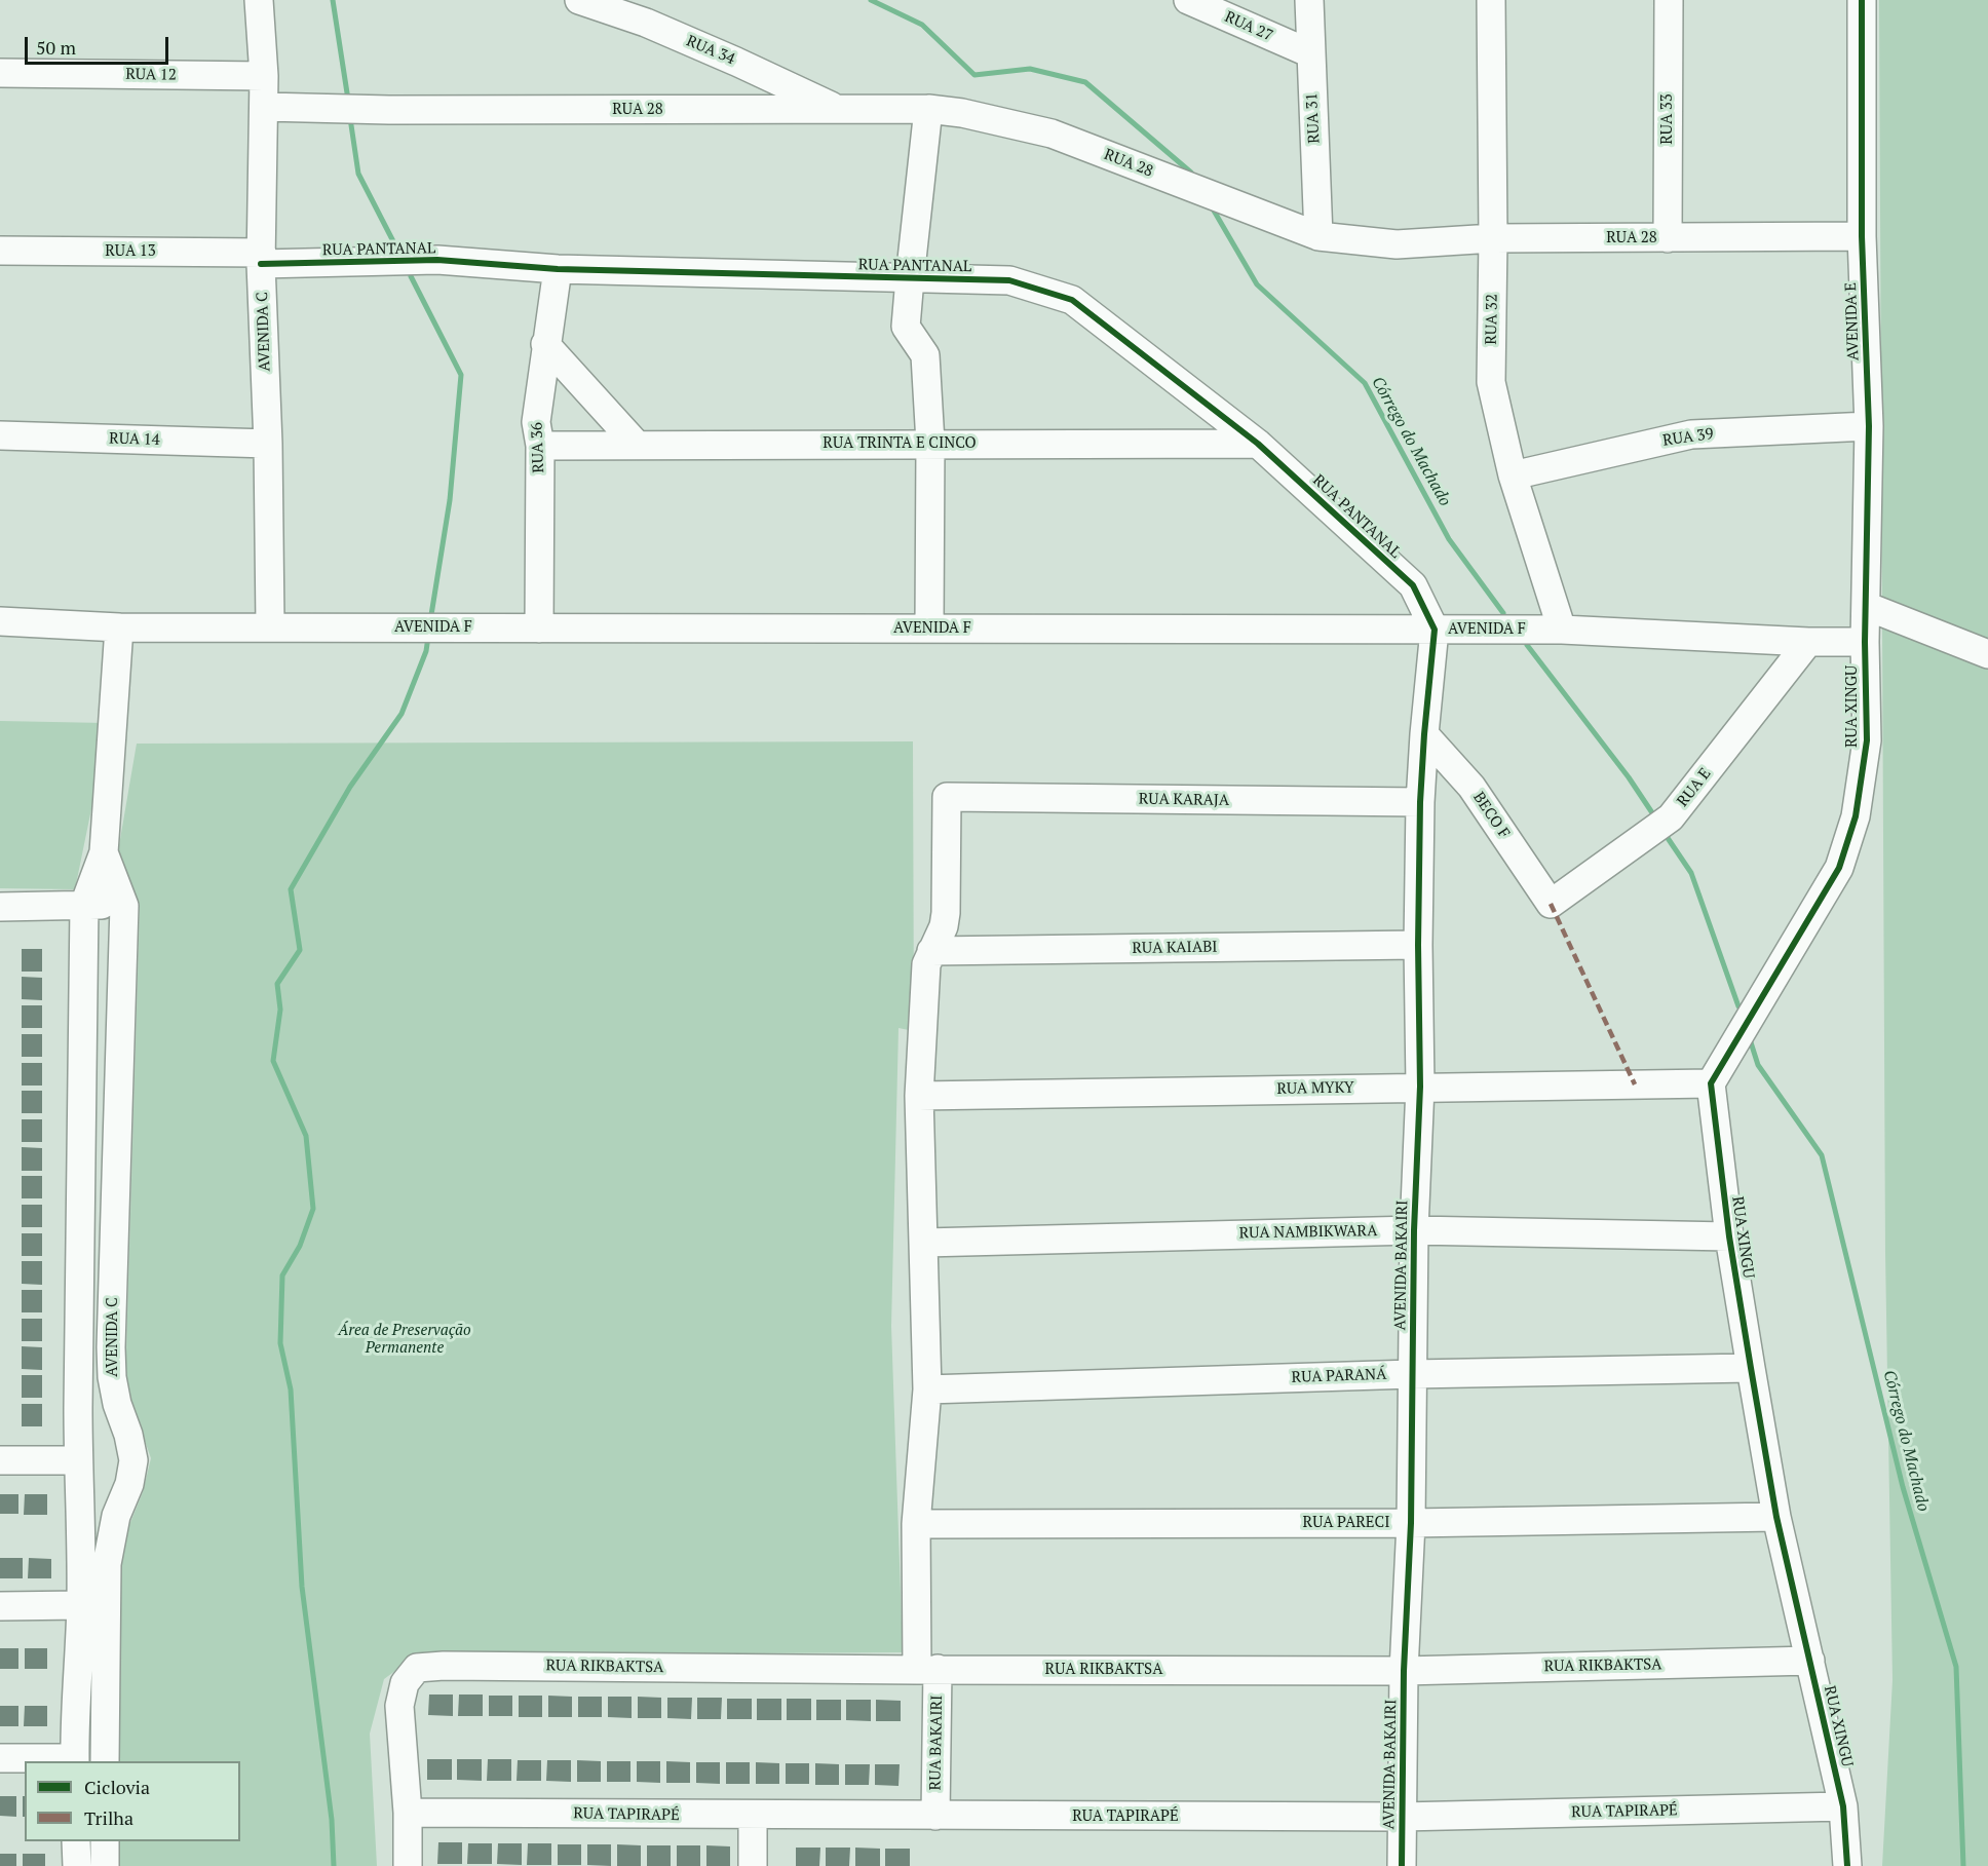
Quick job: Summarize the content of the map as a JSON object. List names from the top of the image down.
{
  "streets": {
    "street": [
      "RUA 27",
      "RUA 34",
      "RUA 12",
      "RUA 28",
      "RUA 31",
      "RUA 33",
      "RUA PANTANAL",
      "RUA 13",
      "RUA 32",
      "AVENIDA E",
      "AVENIDA C",
      "RUA 39",
      "RUA 14",
      "RUA TRINTA E CINCO",
      "RUA 36",
      "AVENIDA F",
      "RUA XINGU",
      "RUA E",
      "RUA KARAJA",
      "BECO F",
      "RUA KAIABI",
      "RUA MYKY",
      "RUA NAMBIKWARA",
      "AVENIDA BAKAIRI",
      "RUA PARANÁ",
      "RUA PARECI",
      "RUA RIKBAKTSA",
      "RUA BAKAIRI",
      "RUA TAPIRAPÉ"
    ]
  },
  "crossings": [
    ["RUA 27", "RUA 31"],
    ["RUA 34", "RUA 28"],
    ["RUA 12", "AVENIDA C"],
    ["RUA 28", "RUA 31"],
    ["RUA 28", "RUA 33"],
    ["RUA 28", "RUA 32"],
    ["RUA 28", "AVENIDA E"],
    ["RUA 28", "AVENIDA C"],
    ["RUA PANTANAL", "RUA 13"],
    ["RUA PANTANAL", "AVENIDA C"],
    ["RUA PANTANAL", "RUA TRINTA E CINCO"],
    ["RUA PANTANAL", "RUA 36"],
    ["RUA PANTANAL", "AVENIDA F"],
    ["RUA PANTANAL", "AVENIDA BAKAIRI"],
    ["RUA 13", "AVENIDA C"],
    ["RUA 32", "RUA 39"],
    ["RUA 32", "AVENIDA F"],
    ["AVENIDA E", "RUA 39"],
    ["AVENIDA E", "AVENIDA F"],
    ["AVENIDA E", "RUA XINGU"],
    ["AVENIDA C", "RUA 14"],
    ["AVENIDA C", "AVENIDA F"],
    ["RUA TRINTA E CINCO", "RUA 36"],
    ["RUA 36", "AVENIDA F"],
    ["AVENIDA F", "RUA XINGU"],
    ["AVENIDA F", "RUA E"],
    ["AVENIDA F", "AVENIDA BAKAIRI"],
    ["RUA XINGU", "RUA MYKY"],
    ["RUA XINGU", "RUA NAMBIKWARA"],
    ["RUA XINGU", "RUA PARANÁ"],
    ["RUA XINGU", "RUA PARECI"],
    ["RUA XINGU", "RUA RIKBAKTSA"],
    ["RUA XINGU", "RUA TAPIRAPÉ"],
    ["RUA E", "BECO F"],
    ["RUA KARAJA", "AVENIDA BAKAIRI"],
    ["RUA KARAJA", "RUA BAKAIRI"],
    ["BECO F", "AVENIDA BAKAIRI"],
    ["RUA KAIABI", "AVENIDA BAKAIRI"],
    ["RUA KAIABI", "RUA BAKAIRI"],
    ["RUA MYKY", "AVENIDA BAKAIRI"],
    ["RUA MYKY", "RUA BAKAIRI"],
    ["RUA NAMBIKWARA", "AVENIDA BAKAIRI"],
    ["RUA NAMBIKWARA", "RUA BAKAIRI"],
    ["AVENIDA BAKAIRI", "RUA PARANÁ"],
    ["AVENIDA BAKAIRI", "RUA PARECI"],
    ["AVENIDA BAKAIRI", "RUA RIKBAKTSA"],
    ["AVENIDA BAKAIRI", "RUA TAPIRAPÉ"],
    ["RUA PARANÁ", "RUA BAKAIRI"],
    ["RUA PARECI", "RUA BAKAIRI"],
    ["RUA RIKBAKTSA", "RUA BAKAIRI"],
    ["RUA RIKBAKTSA", "RUA TAPIRAPÉ"],
    ["RUA BAKAIRI", "RUA TAPIRAPÉ"]
  ],
  "water": ["Córrego do Machado"],
  "parks": ["Área de Preservação Permanente"],
  "legend": ["Ciclovia", "Trilha"],
  "scale_bar": "50 m"
}
